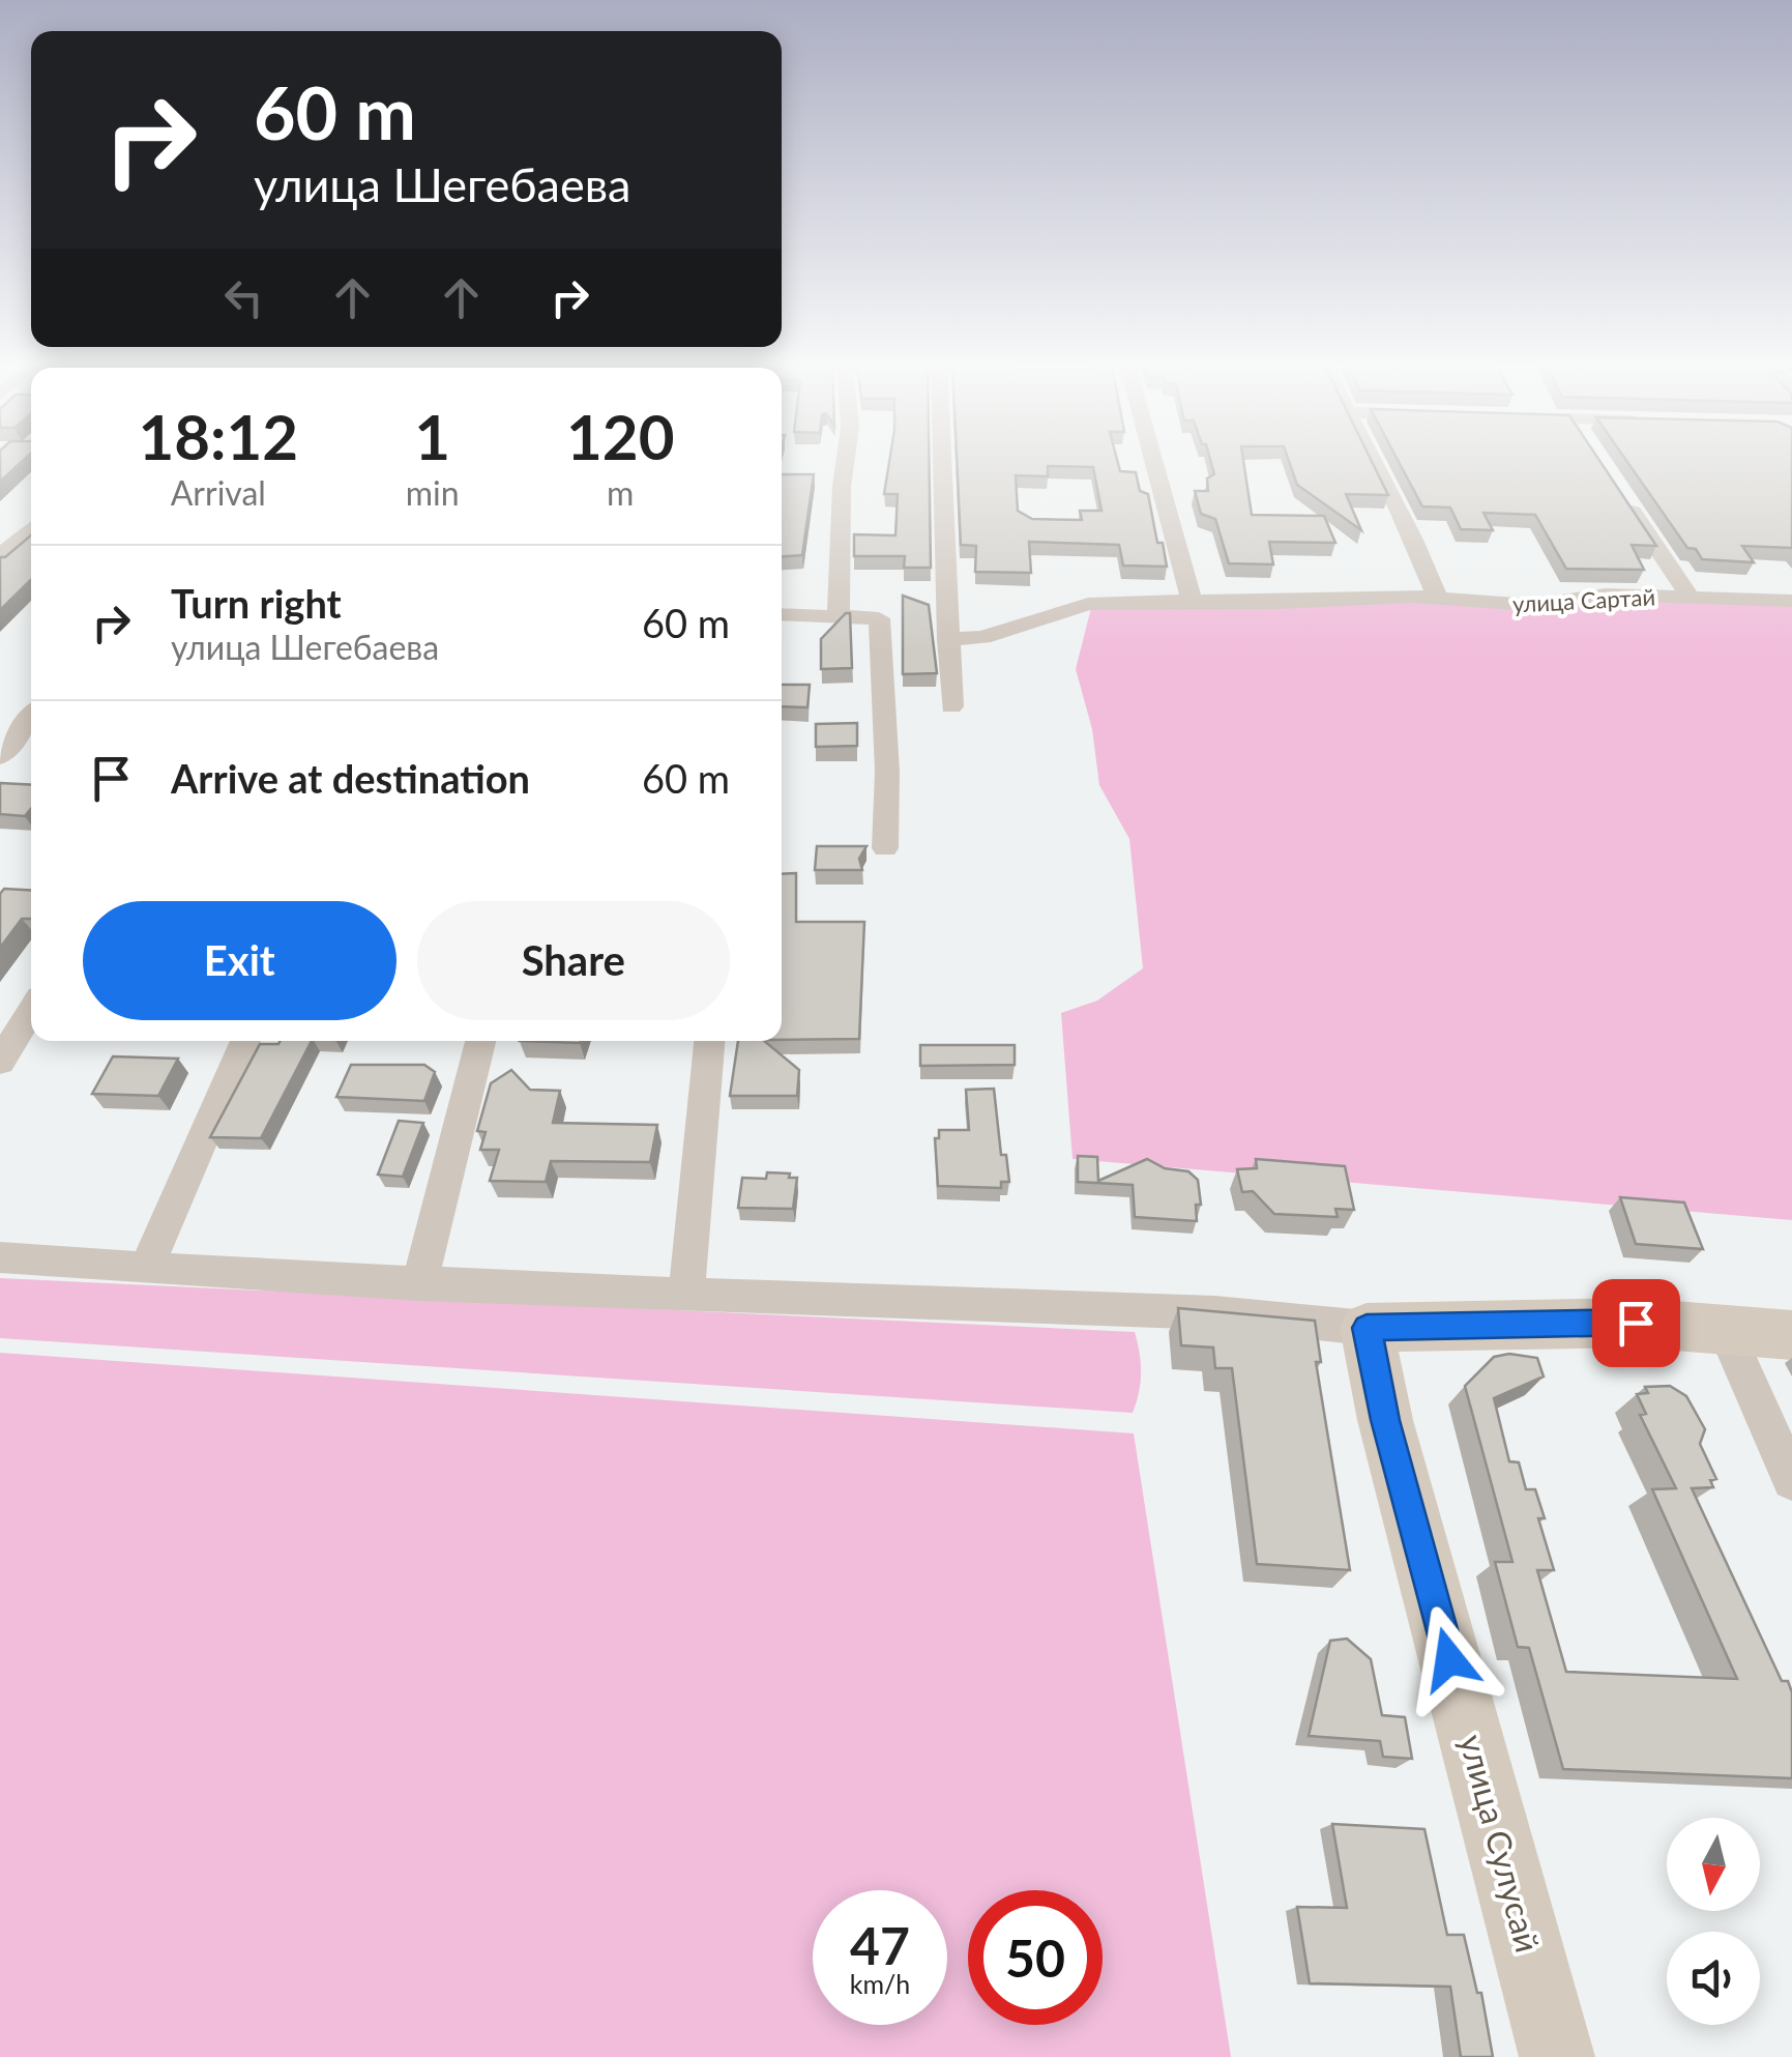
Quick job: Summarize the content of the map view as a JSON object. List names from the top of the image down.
{
  "streets": {
    "main road": ["улица Сулусай"],
    "street": ["улица Сартай"]
  },
  "north": "bottom",
  "page": {
    "turn": ["60 m", "улица Шегебаева"],
    "eta": [
      "18:12",
      "Arrival",
      "1",
      "min",
      "120",
      "m"
    ],
    "list": [
      {
        "name": "Turn right",
        "note": "улица Шегебаева",
        "value": "60 m"
      },
      {
        "name": "Arrive at destination",
        "value": "60 m"
      }
    ],
    "buttons": ["Exit", "Share"],
    "speed": "47 km/h",
    "limit": "50"
  }
}
